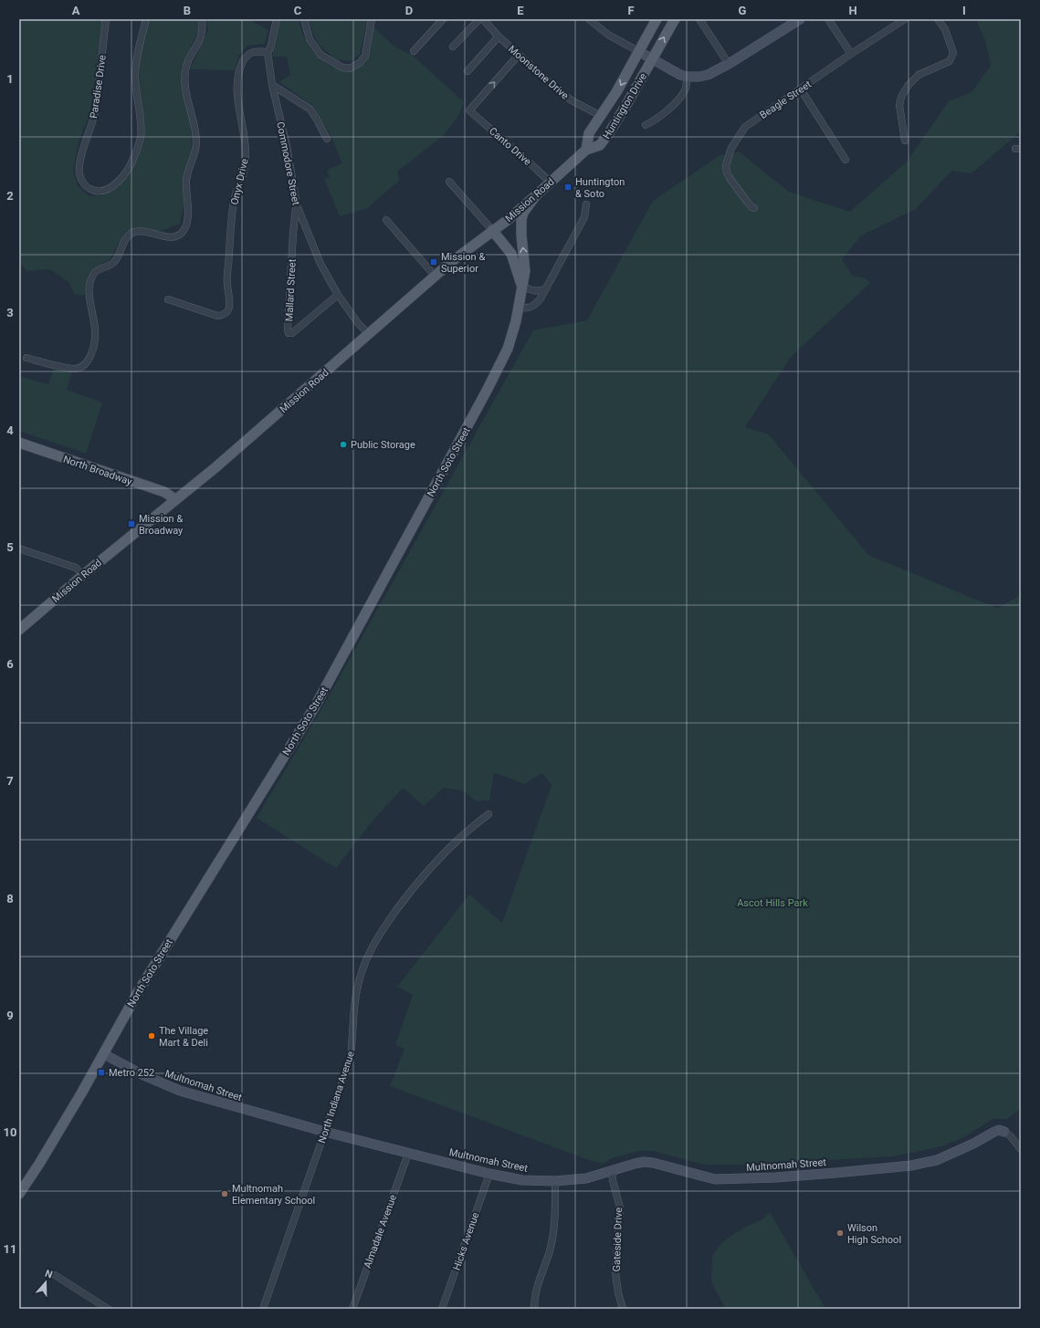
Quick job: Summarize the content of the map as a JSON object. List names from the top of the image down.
{
  "streets": {
    "main road": [
      "Huntington Drive",
      "Mission Road",
      "North Soto Street",
      "North Broadway"
    ],
    "street": [
      "Moonstone Drive",
      "Paradise Drive",
      "Beagle Street",
      "Canto Drive",
      "Commodore Street",
      "Onyx Drive",
      "Mallard Street",
      "Multnomah Street",
      "North Indiana Avenue",
      "Almadale Avenue",
      "Gateside Drive",
      "Hicks Avenue"
    ]
  },
  "crossings": [
    ["Moonstone Drive", "Huntington Drive"],
    ["Moonstone Drive", "Canto Drive"],
    ["Huntington Drive", "Mission Road"],
    ["Canto Drive", "Mission Road"],
    ["Commodore Street", "Onyx Drive"],
    ["Commodore Street", "Mission Road"],
    ["Commodore Street", "Mallard Street"],
    ["Mission Road", "North Soto Street"],
    ["Mission Road", "North Broadway"],
    ["North Soto Street", "Multnomah Street"],
    ["Multnomah Street", "North Indiana Avenue"],
    ["Multnomah Street", "Almadale Avenue"],
    ["Multnomah Street", "Gateside Drive"],
    ["Multnomah Street", "Hicks Avenue"]
  ],
  "parks": ["Ascot Hills Park"],
  "places": {
    "transit": [
      "Huntington & Soto",
      "Mission & Superior",
      "Mission & Broadway",
      "Metro 252"
    ],
    "other": [
      "Public Storage",
      "The Village Mart & Deli",
      "Multnomah Elementary School",
      "Wilson High School"
    ]
  },
  "north": "top",
  "grid": {
    "columns": [
      "A",
      "B",
      "C",
      "D",
      "E",
      "F",
      "G",
      "H",
      "I"
    ],
    "rows": [
      "1",
      "2",
      "3",
      "4",
      "5",
      "6",
      "7",
      "8",
      "9",
      "10",
      "11"
    ]
  }
}
